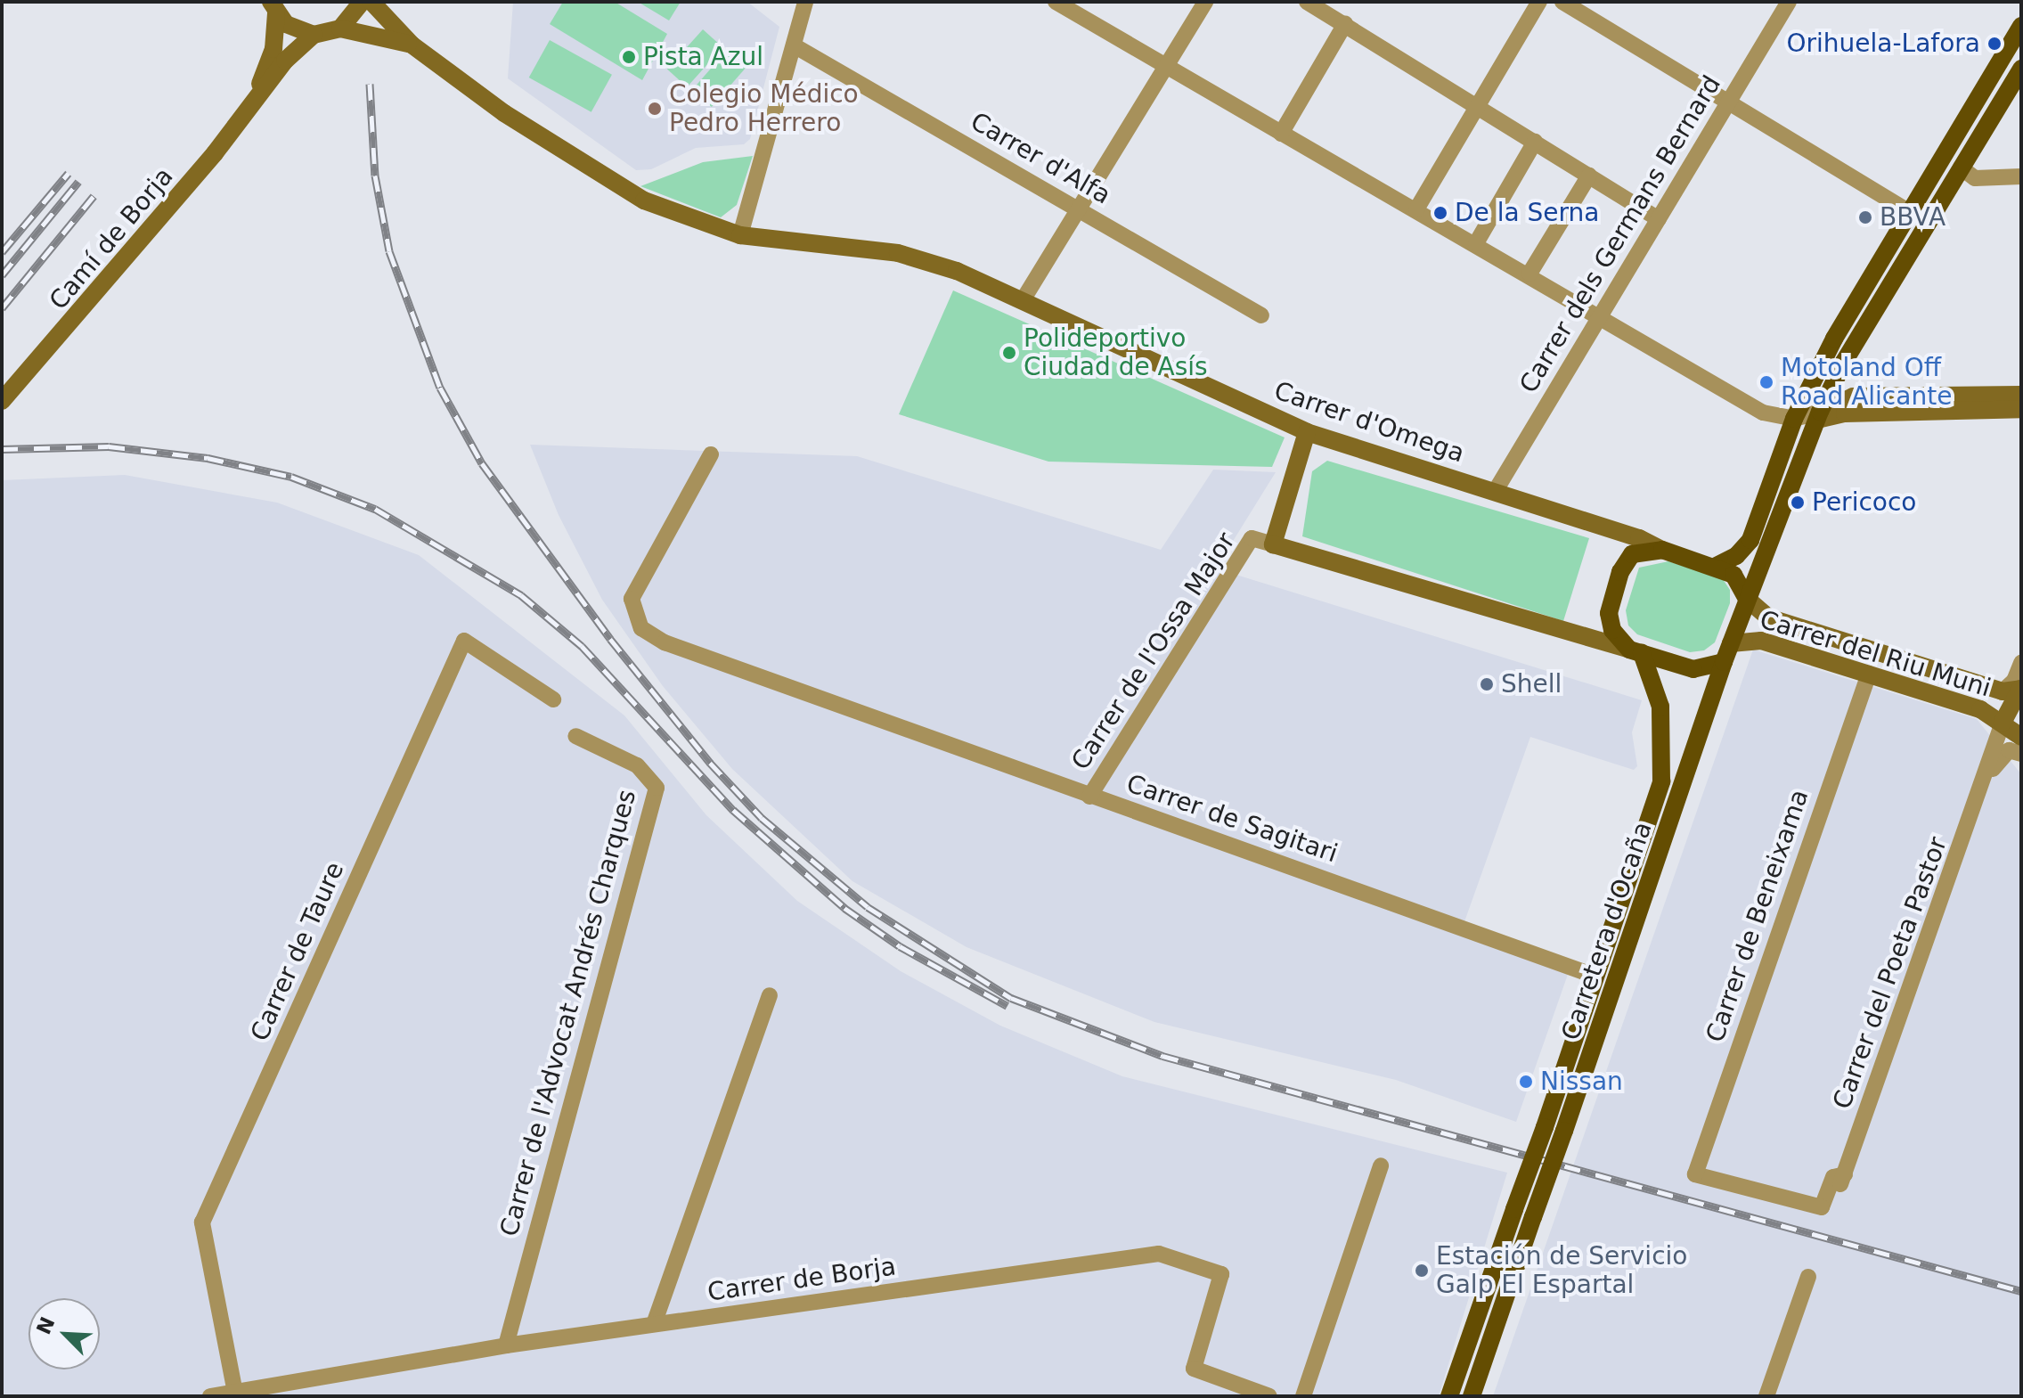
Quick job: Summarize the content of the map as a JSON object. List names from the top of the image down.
{
  "streets": {
    "main road": ["Carrer d'Omega", "Carretera d'Ocaña"],
    "street": [
      "Carrer d'Alfa",
      "Carrer dels Germans Bernard",
      "Camí de Borja",
      "Carrer de l'Ossa Major",
      "Carrer del Riu Muni",
      "Carrer de Sagitari",
      "Carrer de Beneixama",
      "Carrer de Taure",
      "Carrer del Poeta Pastor",
      "Carrer de l'Advocat Andrés Charques",
      "Carrer de Borja"
    ]
  },
  "crossings": [
    ["Carrer dels Germans Bernard", "Carrer d'Omega"],
    ["Carrer d'Omega", "Carrer de l'Ossa Major"],
    ["Carrer d'Omega", "Carrer del Riu Muni"],
    ["Carrer d'Omega", "Carretera d'Ocaña"],
    ["Carrer de l'Ossa Major", "Carrer de Sagitari"],
    ["Carrer del Riu Muni", "Carrer de Beneixama"],
    ["Carrer del Riu Muni", "Carretera d'Ocaña"],
    ["Carrer del Riu Muni", "Carrer del Poeta Pastor"],
    ["Carrer de Sagitari", "Carretera d'Ocaña"],
    ["Carrer de Beneixama", "Carrer del Poeta Pastor"],
    ["Carrer de Taure", "Carrer de Borja"],
    ["Carrer de l'Advocat Andrés Charques", "Carrer de Borja"]
  ],
  "places": [
    "Orihuela-Lafora",
    "Pista Azul",
    "Colegio Médico Pedro Herrero",
    "De la Serna",
    "BBVA",
    "Polideportivo Ciudad de Asís",
    "Motoland Off Road Alicante",
    "Pericoco",
    "Shell",
    "Nissan",
    "Estación de Servicio Galp El Espartal"
  ],
  "north": "top left"
}
